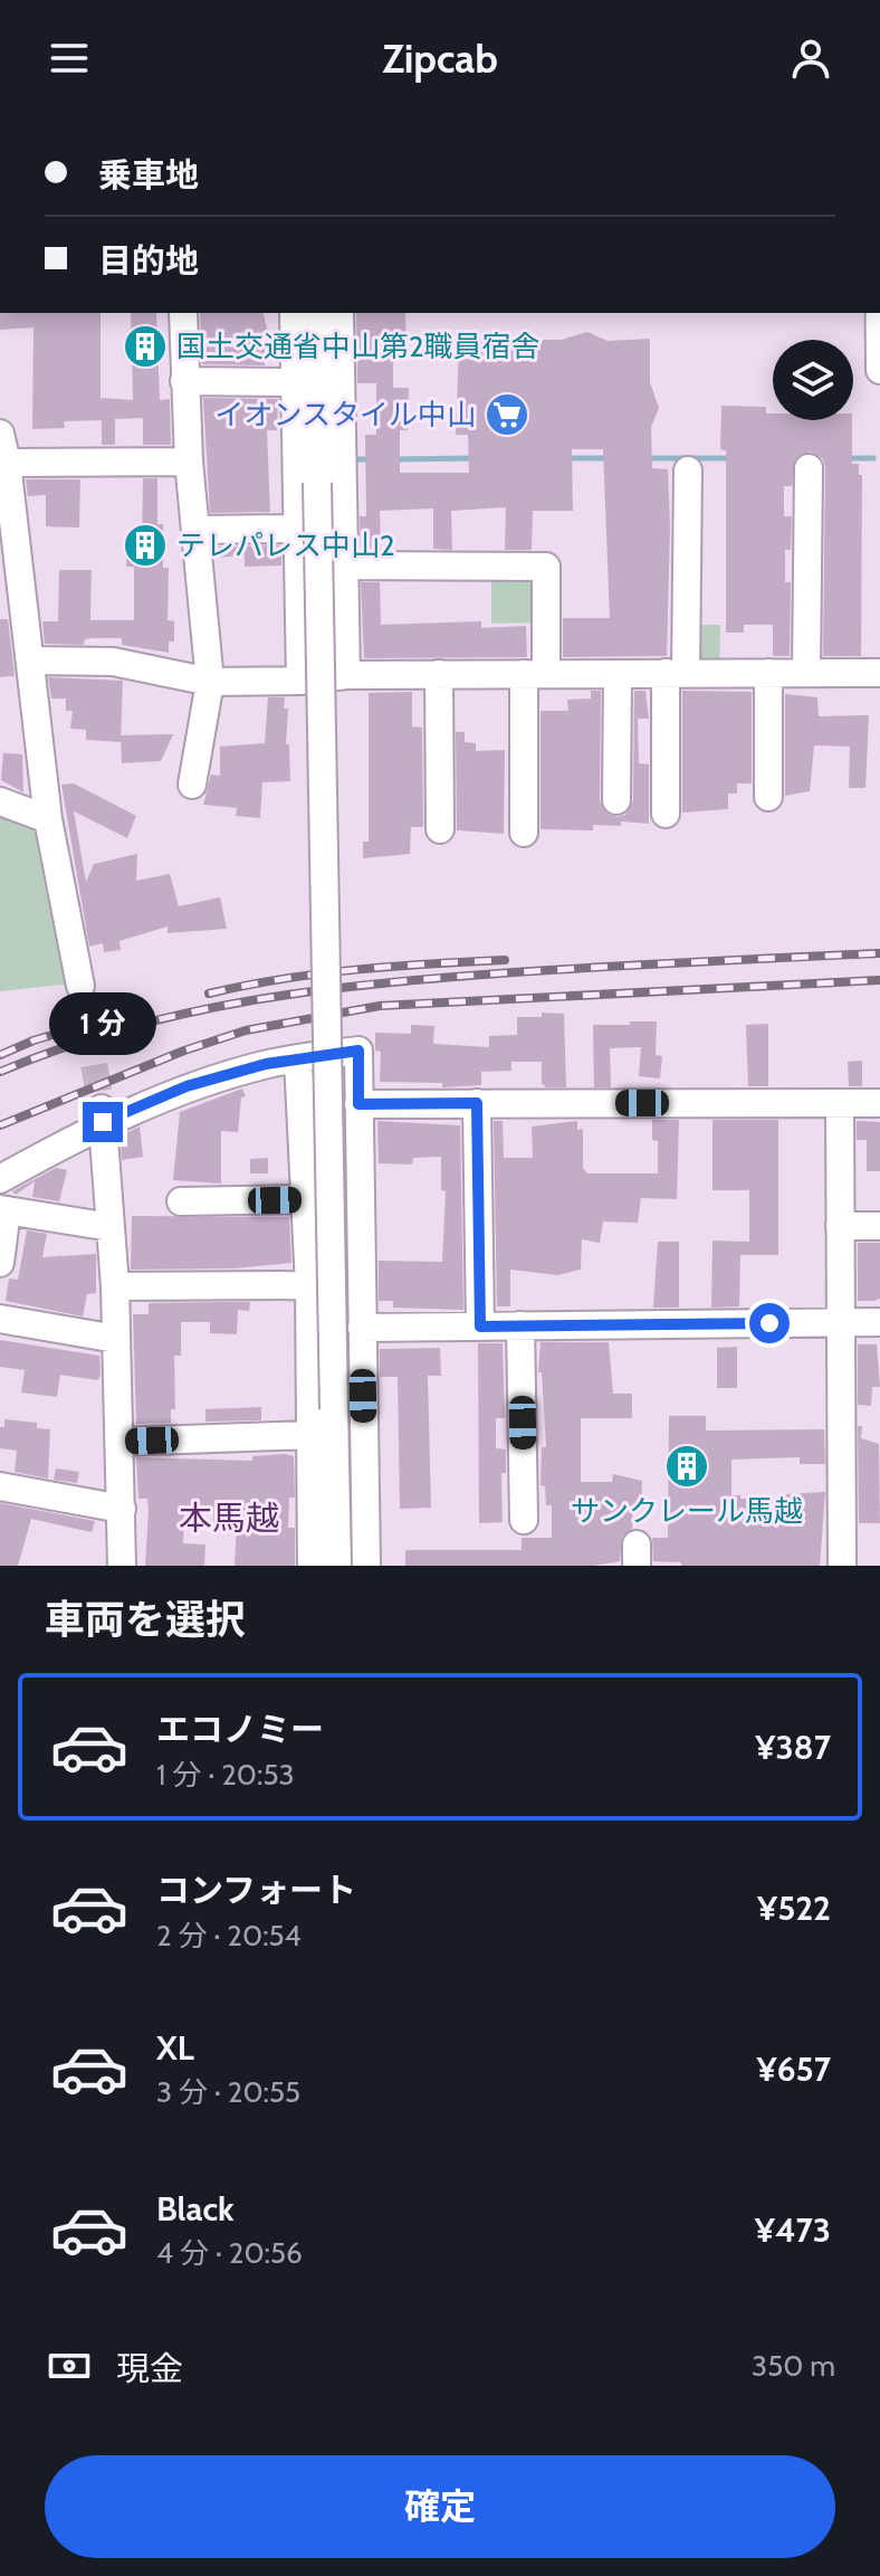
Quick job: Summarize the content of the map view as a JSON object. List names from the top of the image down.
{
  "districts": ["本馬越"],
  "places": {
    "building": ["国土交通省中山第2職員宿舎", "テレパレス中山2", "サンクレール馬越"],
    "supermarket": ["イオンスタイル中山"]
  },
  "page": {
    "header": "Zipcab",
    "banner": ["乗車地", "目的地"],
    "bubble": "1 分",
    "heading": "車両を選択",
    "list": [
      {
        "name": "エコノミー",
        "note": "1 分 · 20:53",
        "value": "¥387"
      },
      {
        "name": "コンフォート",
        "note": "2 分 · 20:54",
        "value": "¥522"
      },
      {
        "name": "XL",
        "note": "3 分 · 20:55",
        "value": "¥657"
      },
      {
        "name": "Black",
        "note": "4 分 · 20:56",
        "value": "¥473"
      }
    ],
    "pay": ["現金", "350 m"],
    "buttons": "確定"
  }
}
